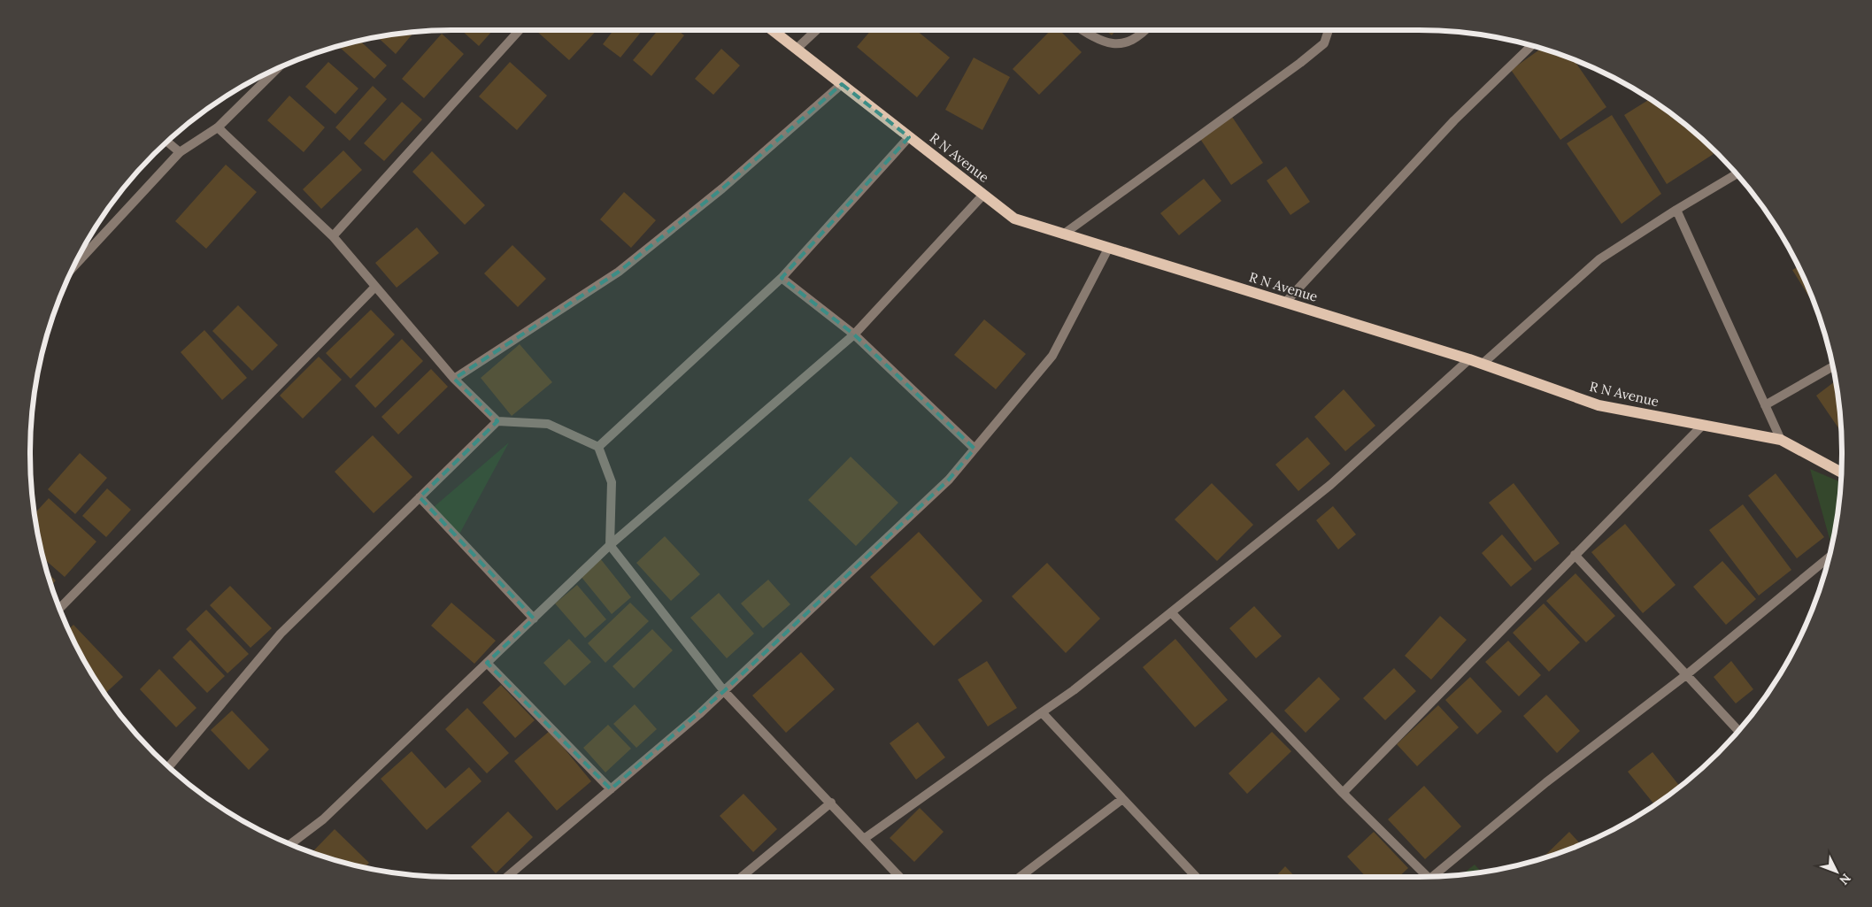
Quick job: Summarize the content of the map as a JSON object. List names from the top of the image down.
{
  "streets": {
    "main road": ["R N Avenue"]
  },
  "north": "bottom right"
}
